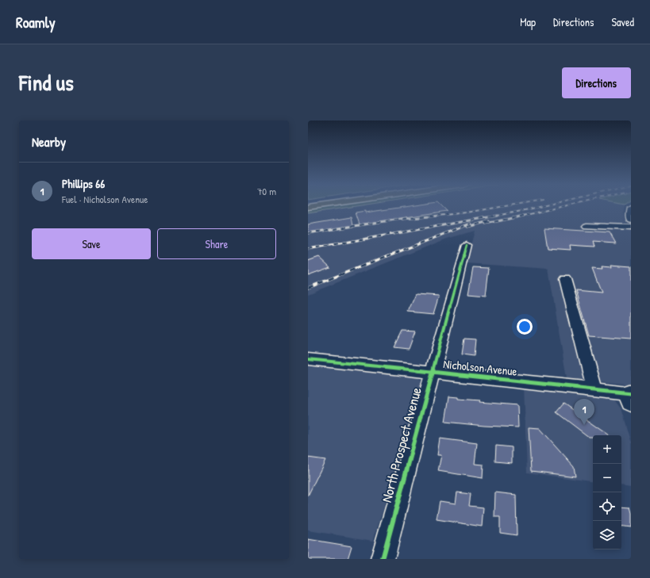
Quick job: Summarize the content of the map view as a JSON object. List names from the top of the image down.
{
  "streets": {
    "street": ["Nicholson Avenue", "North Prospect Avenue"]
  },
  "crossings": [
    ["Nicholson Avenue", "North Prospect Avenue"]
  ],
  "page": {
    "header": "Roamly",
    "nav": ["Map", "Directions", "Saved"],
    "title": "Find us",
    "buttons": [
      "Directions",
      ["Save", "Share"]
    ],
    "heading": "Nearby",
    "list": [
      {
        "mark": "1",
        "name": "Phillips 66",
        "note": "Fuel · Nicholson Avenue",
        "value": "70 m"
      }
    ],
    "pins": "1",
    "map_buttons": ["+", "−"]
  }
}
